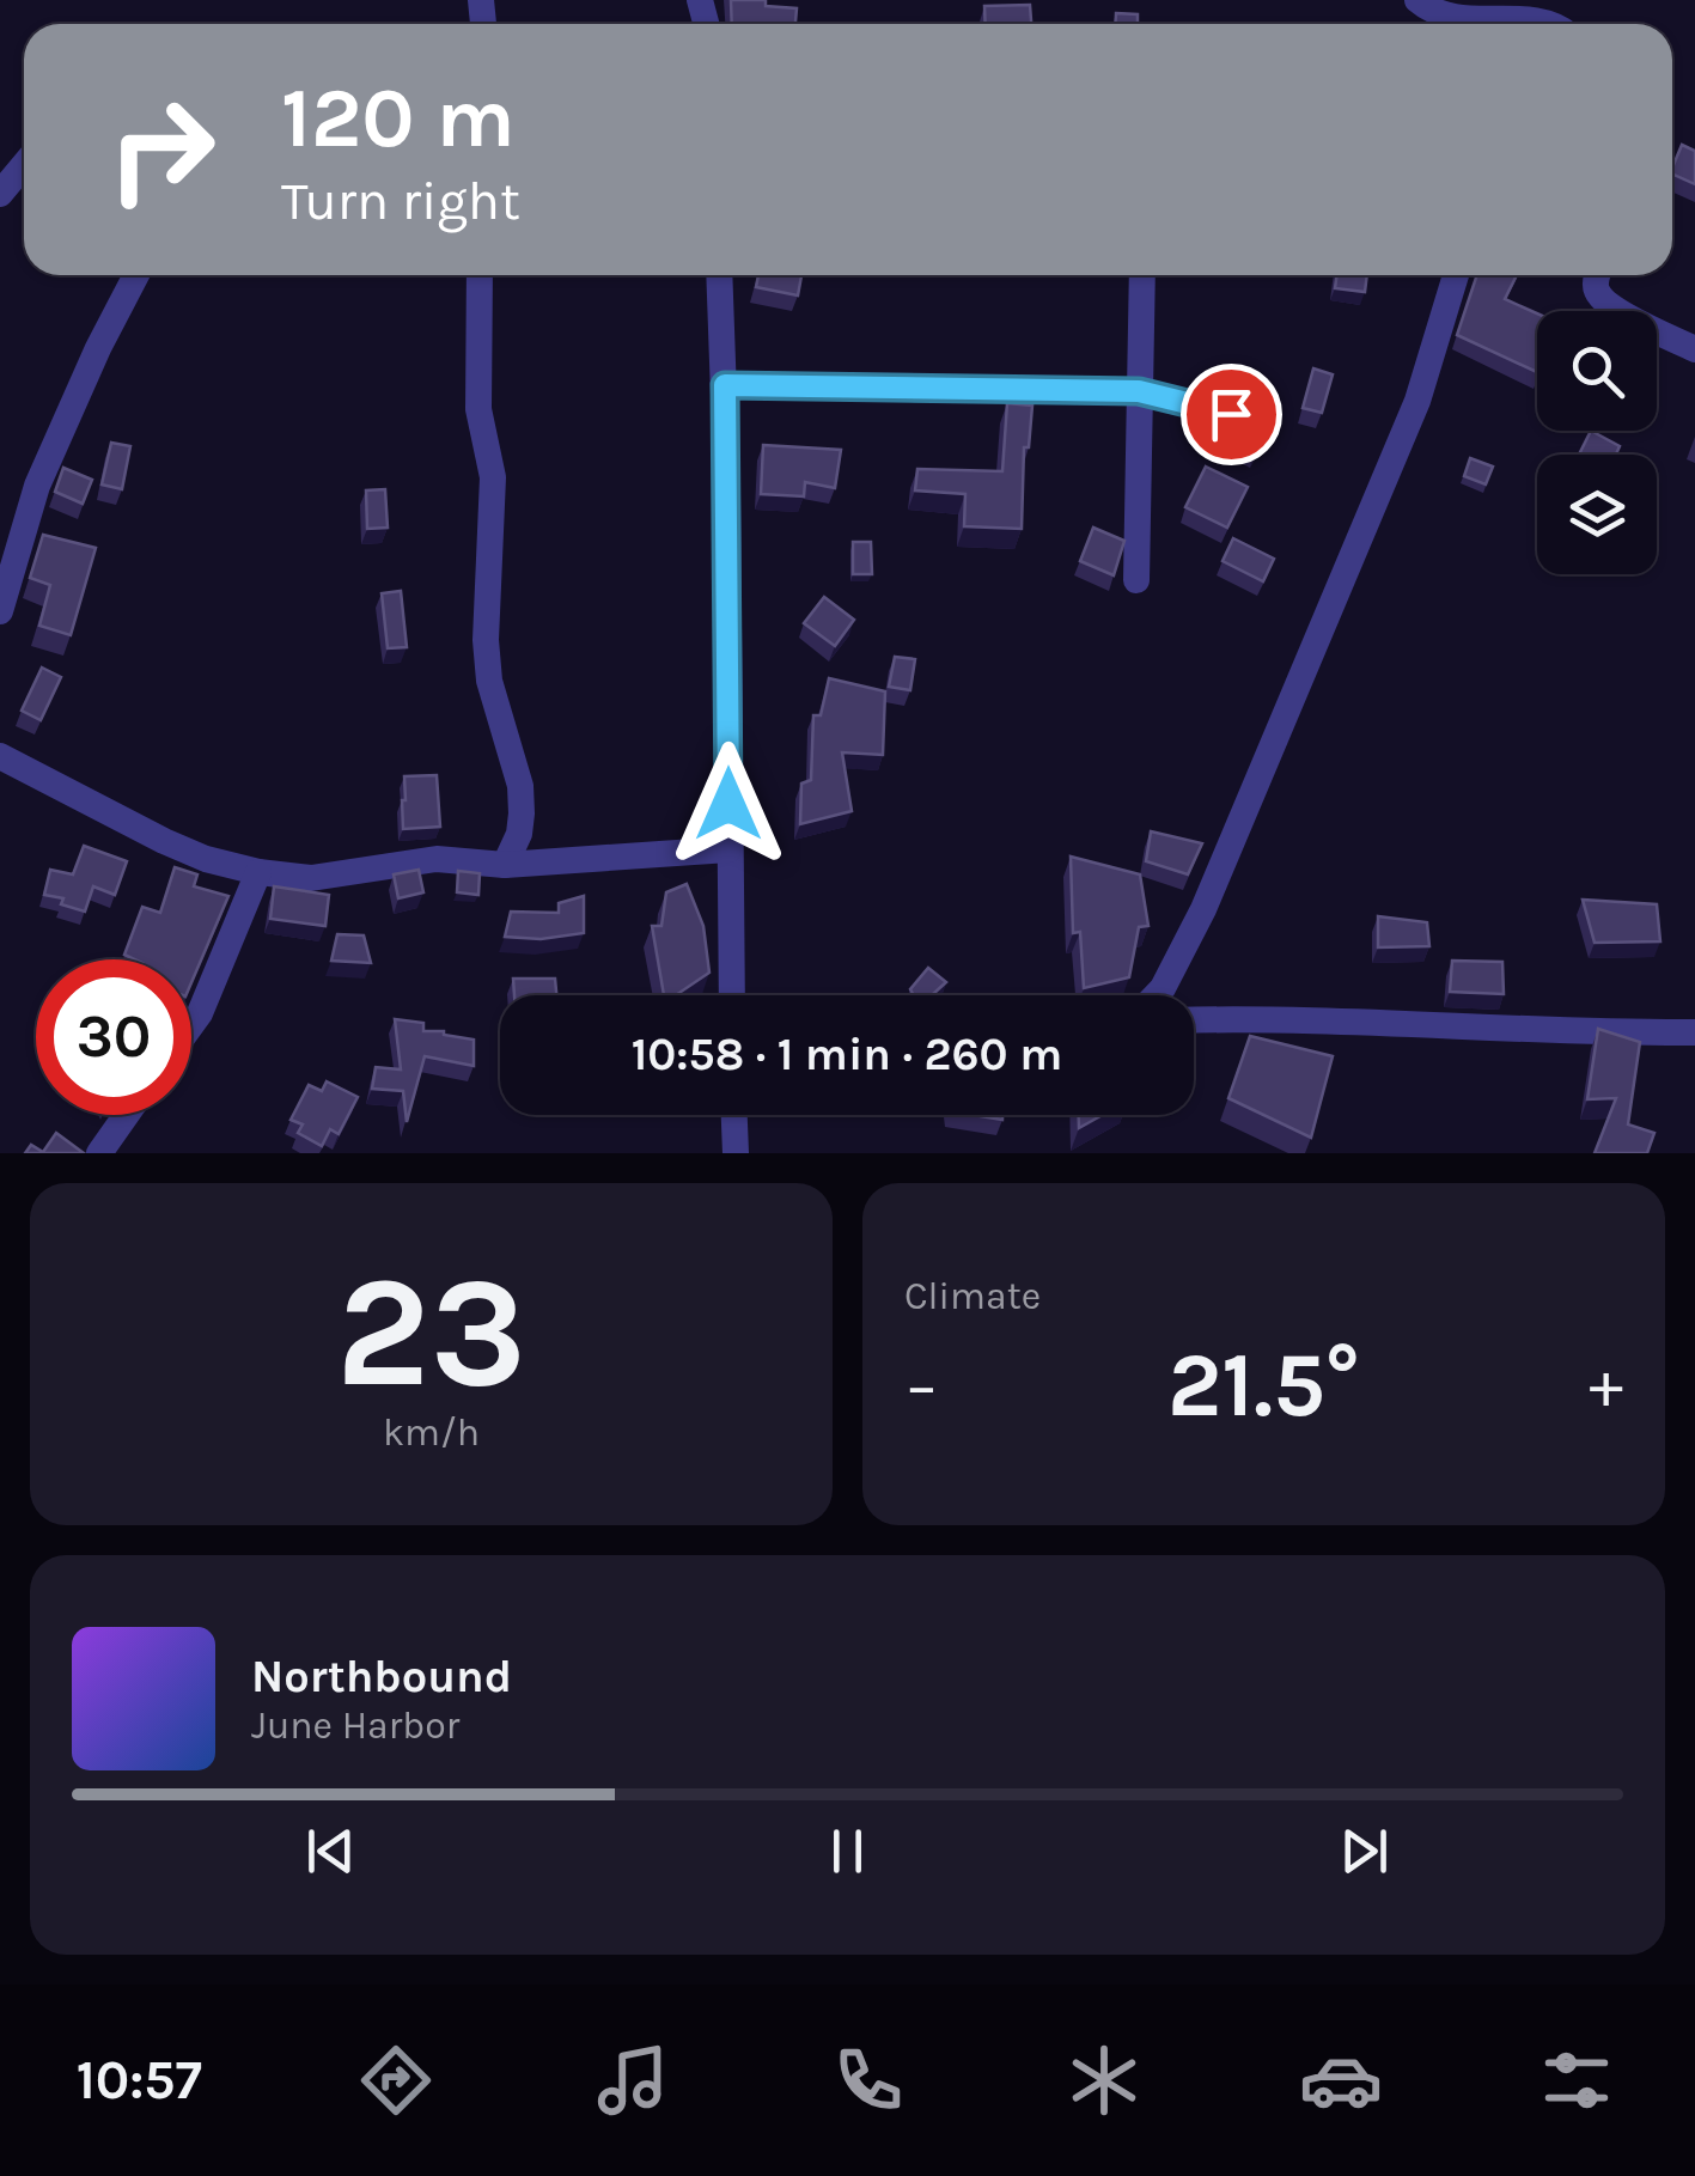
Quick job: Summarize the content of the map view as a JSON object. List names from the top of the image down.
{
  "page": {
    "turn": ["120 m", "Turn right"],
    "limit": "30",
    "trip": "10:58 · 1 min · 260 m",
    "tile": [
      ["23", "km/h"],
      "Climate"
    ],
    "heat": ["−", "21.5°", "+"],
    "song": ["Northbound", "June Harbor"],
    "tabs": "10:57"
  }
}
